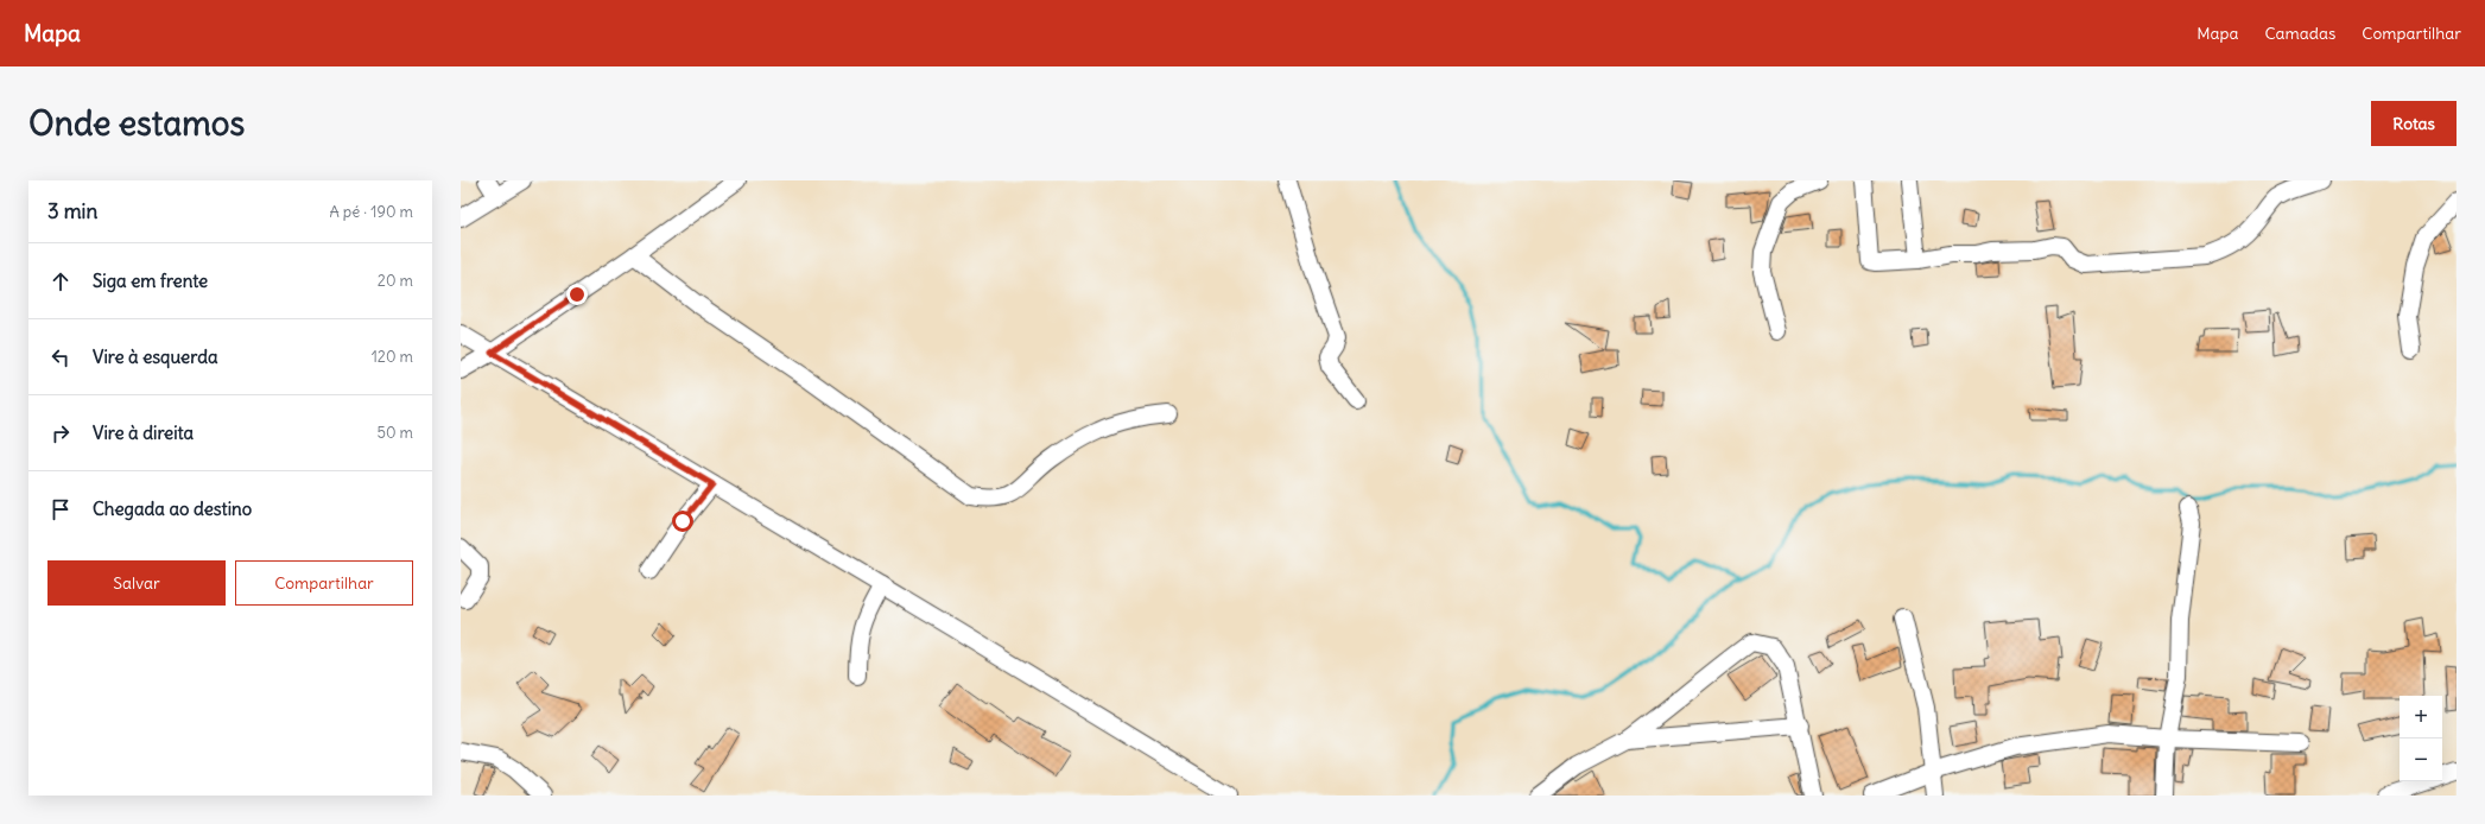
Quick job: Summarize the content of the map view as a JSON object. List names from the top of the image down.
{
  "page": {
    "header": "Mapa",
    "nav": ["Mapa", "Camadas", "Compartilhar"],
    "buttons": [
      "Rotas",
      ["Salvar", "Compartilhar"]
    ],
    "title": "Onde estamos",
    "heading": ["3 min", "A pé · 190 m"],
    "list": [
      ["Siga em frente", "20 m"],
      ["Vire à esquerda", "120 m"],
      ["Vire à direita", "50 m"],
      "Chegada ao destino"
    ],
    "map_buttons": ["+", "−"]
  }
}
